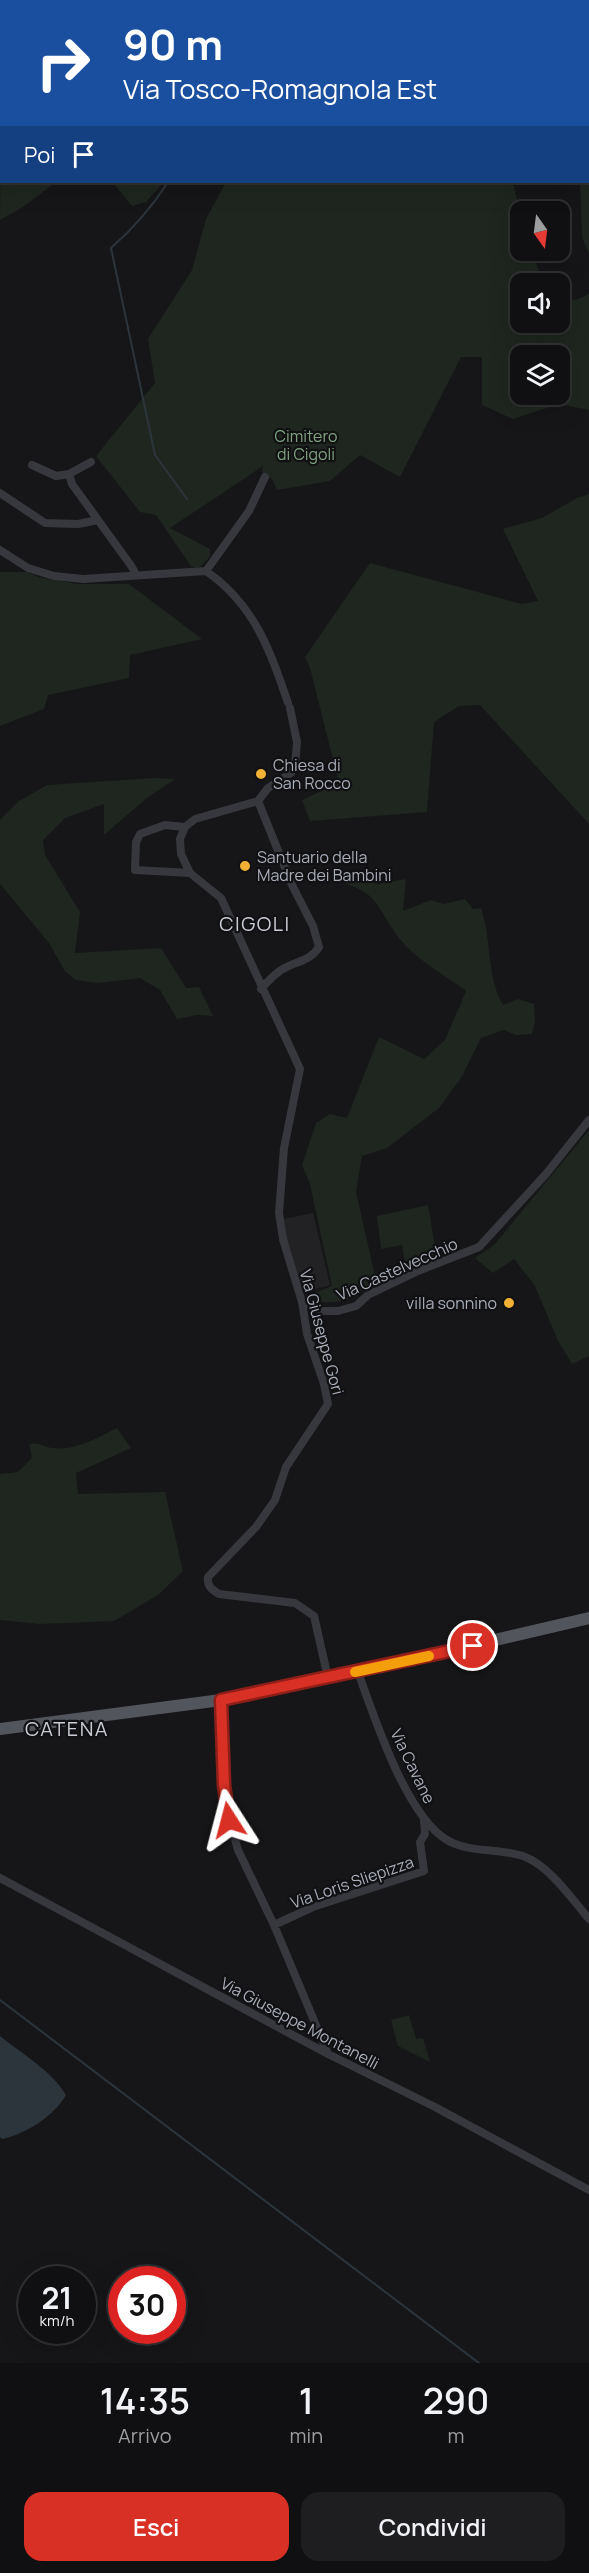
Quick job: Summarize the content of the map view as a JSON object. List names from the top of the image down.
{
  "streets": {
    "street": [
      "Via Castelvecchio",
      "Via Giuseppe Gori",
      "Via Cavane",
      "Via Loris Sliepizza",
      "Via Giuseppe Montanelli"
    ]
  },
  "crossings": [
    ["Via Castelvecchio", "Via Giuseppe Gori"],
    ["Via Cavane", "Via Loris Sliepizza"]
  ],
  "districts": ["CIGOLI", "CATENA"],
  "parks": ["Cimitero di Cigoli"],
  "places": ["Chiesa di San Rocco", "Santuario della Madre dei Bambini", "villa sonnino"],
  "north": "bottom",
  "page": {
    "turn": ["90 m", "Via Tosco-Romagnola Est"],
    "then": "Poi",
    "speed": "21 km/h",
    "limit": "30",
    "eta": [
      "14:35",
      "Arrivo",
      "1",
      "min",
      "290",
      "m"
    ],
    "buttons": ["Esci", "Condividi"]
  }
}
